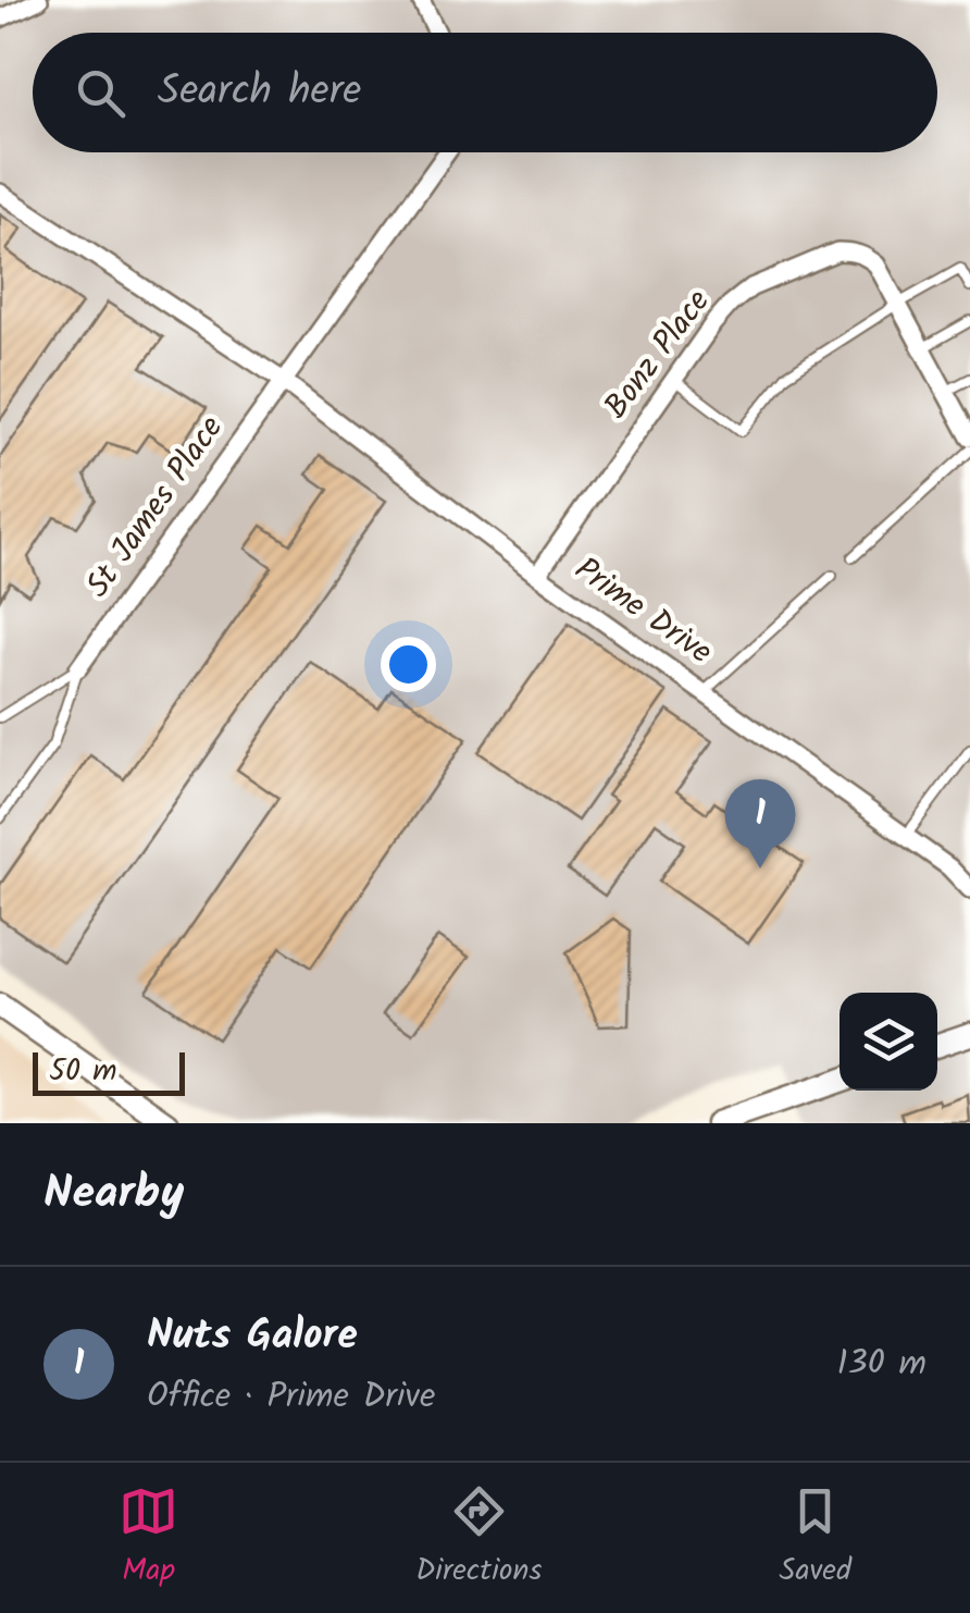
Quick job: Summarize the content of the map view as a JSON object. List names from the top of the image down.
{
  "streets": {
    "street": ["Bonz Place", "St James Place", "Prime Drive"]
  },
  "crossings": [
    ["Bonz Place", "Prime Drive"],
    ["St James Place", "Prime Drive"]
  ],
  "scale_bar": "50 m",
  "page": {
    "search": "Search here",
    "pins": "1",
    "scale": "50 m",
    "heading": "Nearby",
    "list": [
      {
        "mark": "1",
        "name": "Nuts Galore",
        "note": "Office · Prime Drive",
        "value": "130 m"
      }
    ],
    "nav": ["Map", "Directions", "Saved"]
  }
}
